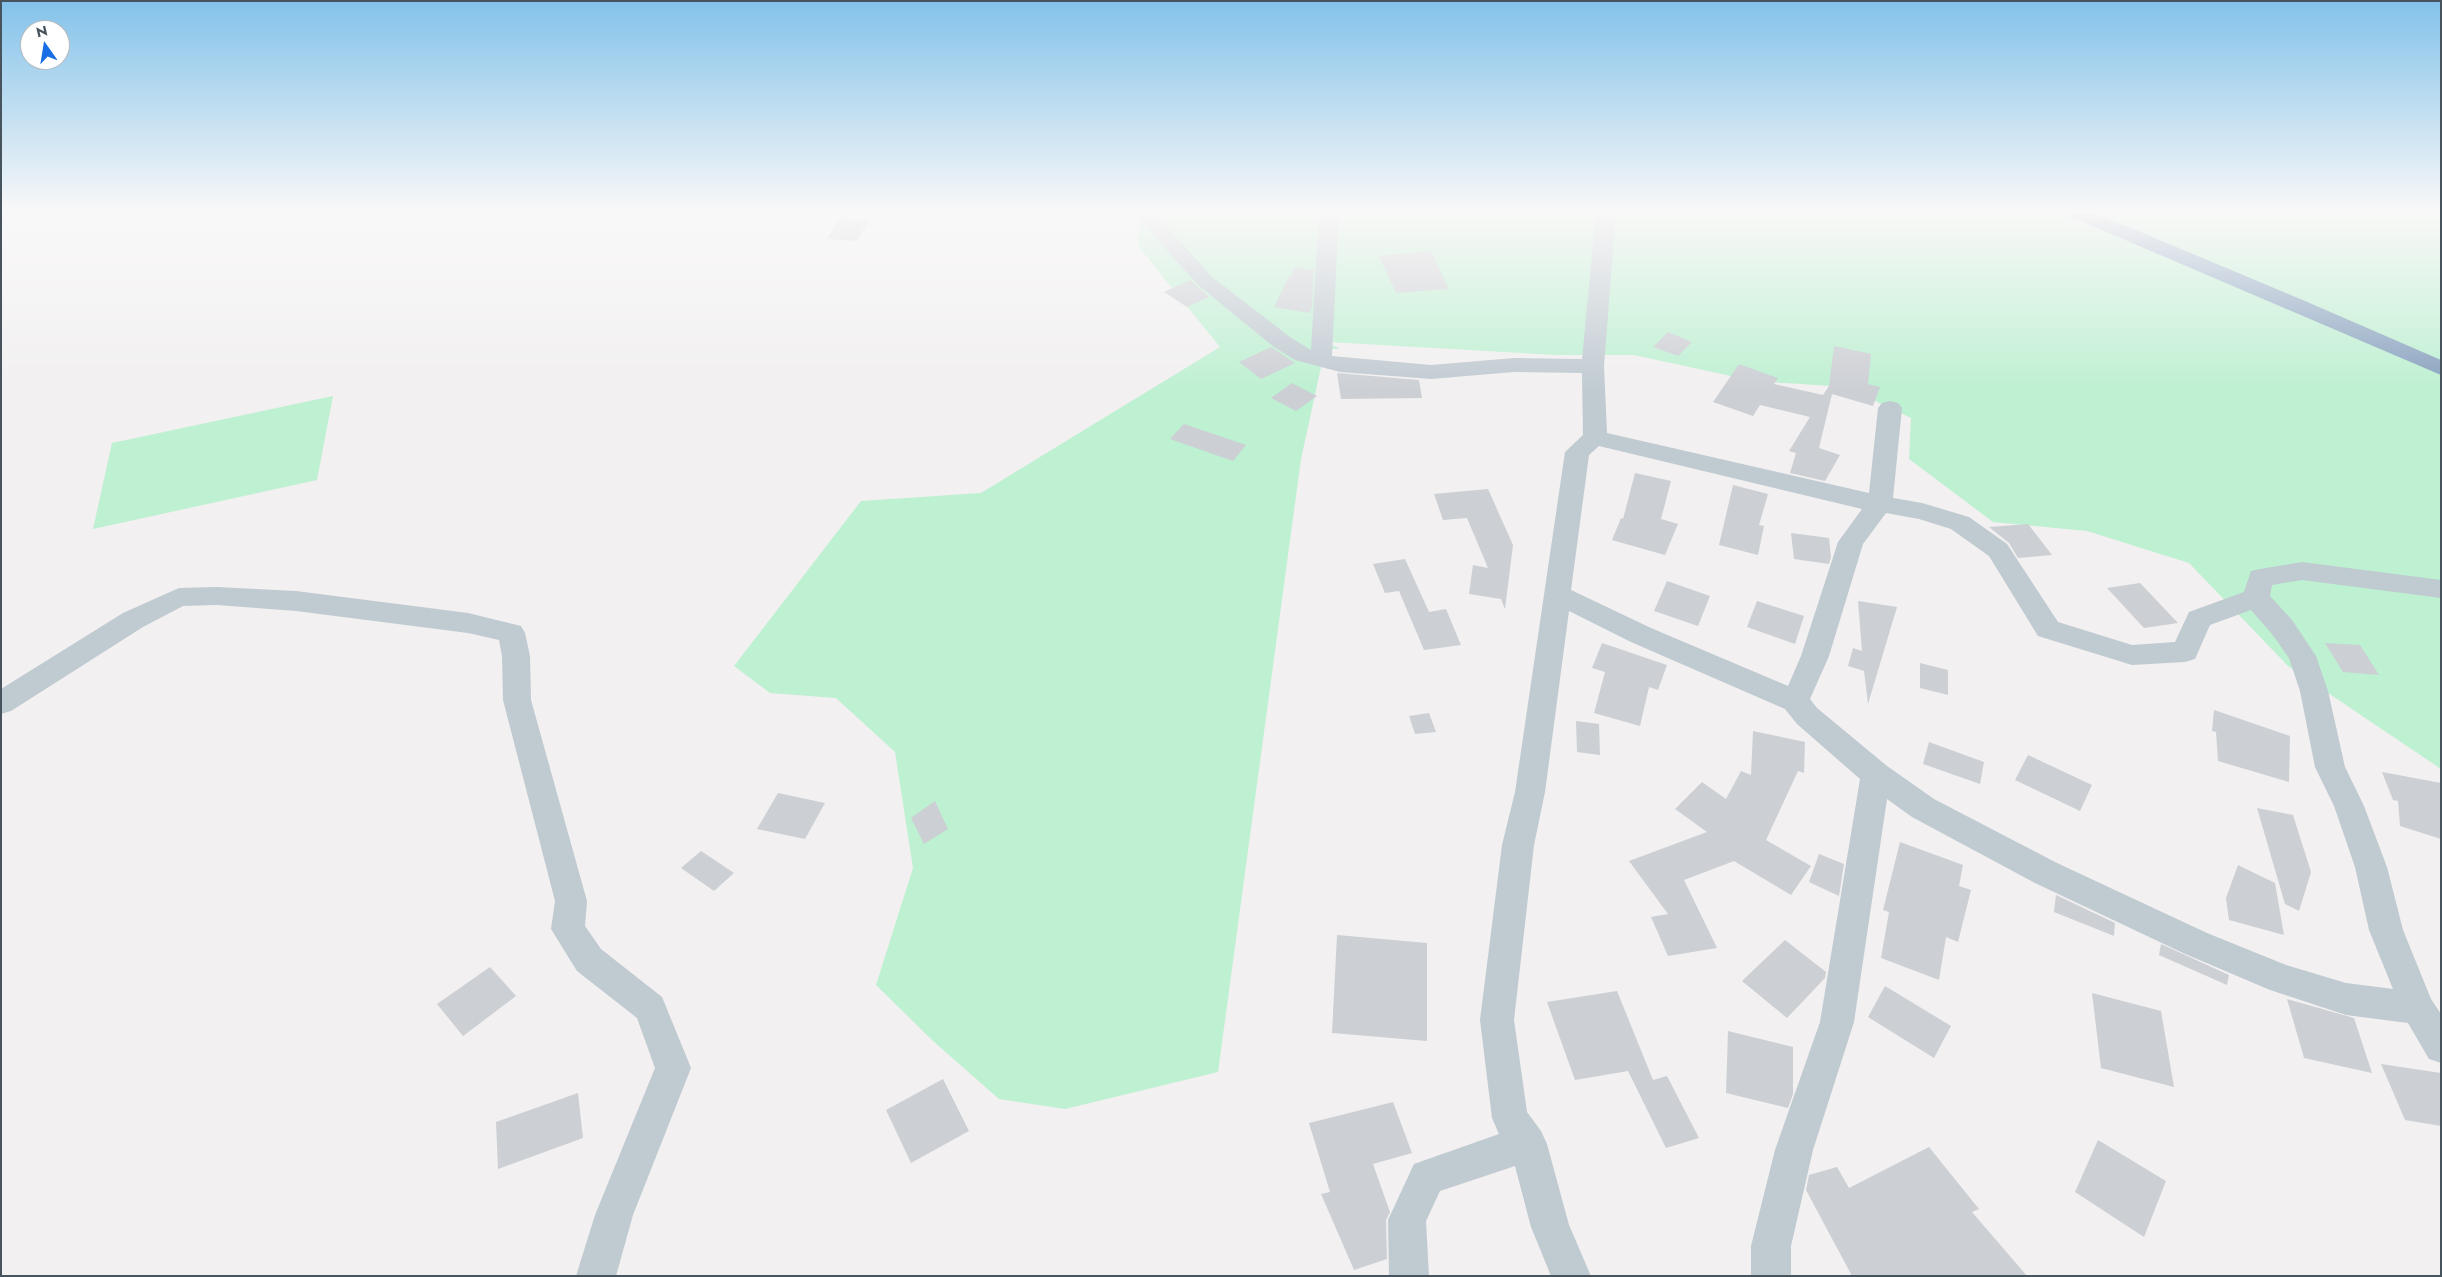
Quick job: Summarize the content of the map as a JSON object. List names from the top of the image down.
{
  "north": "top"
}
